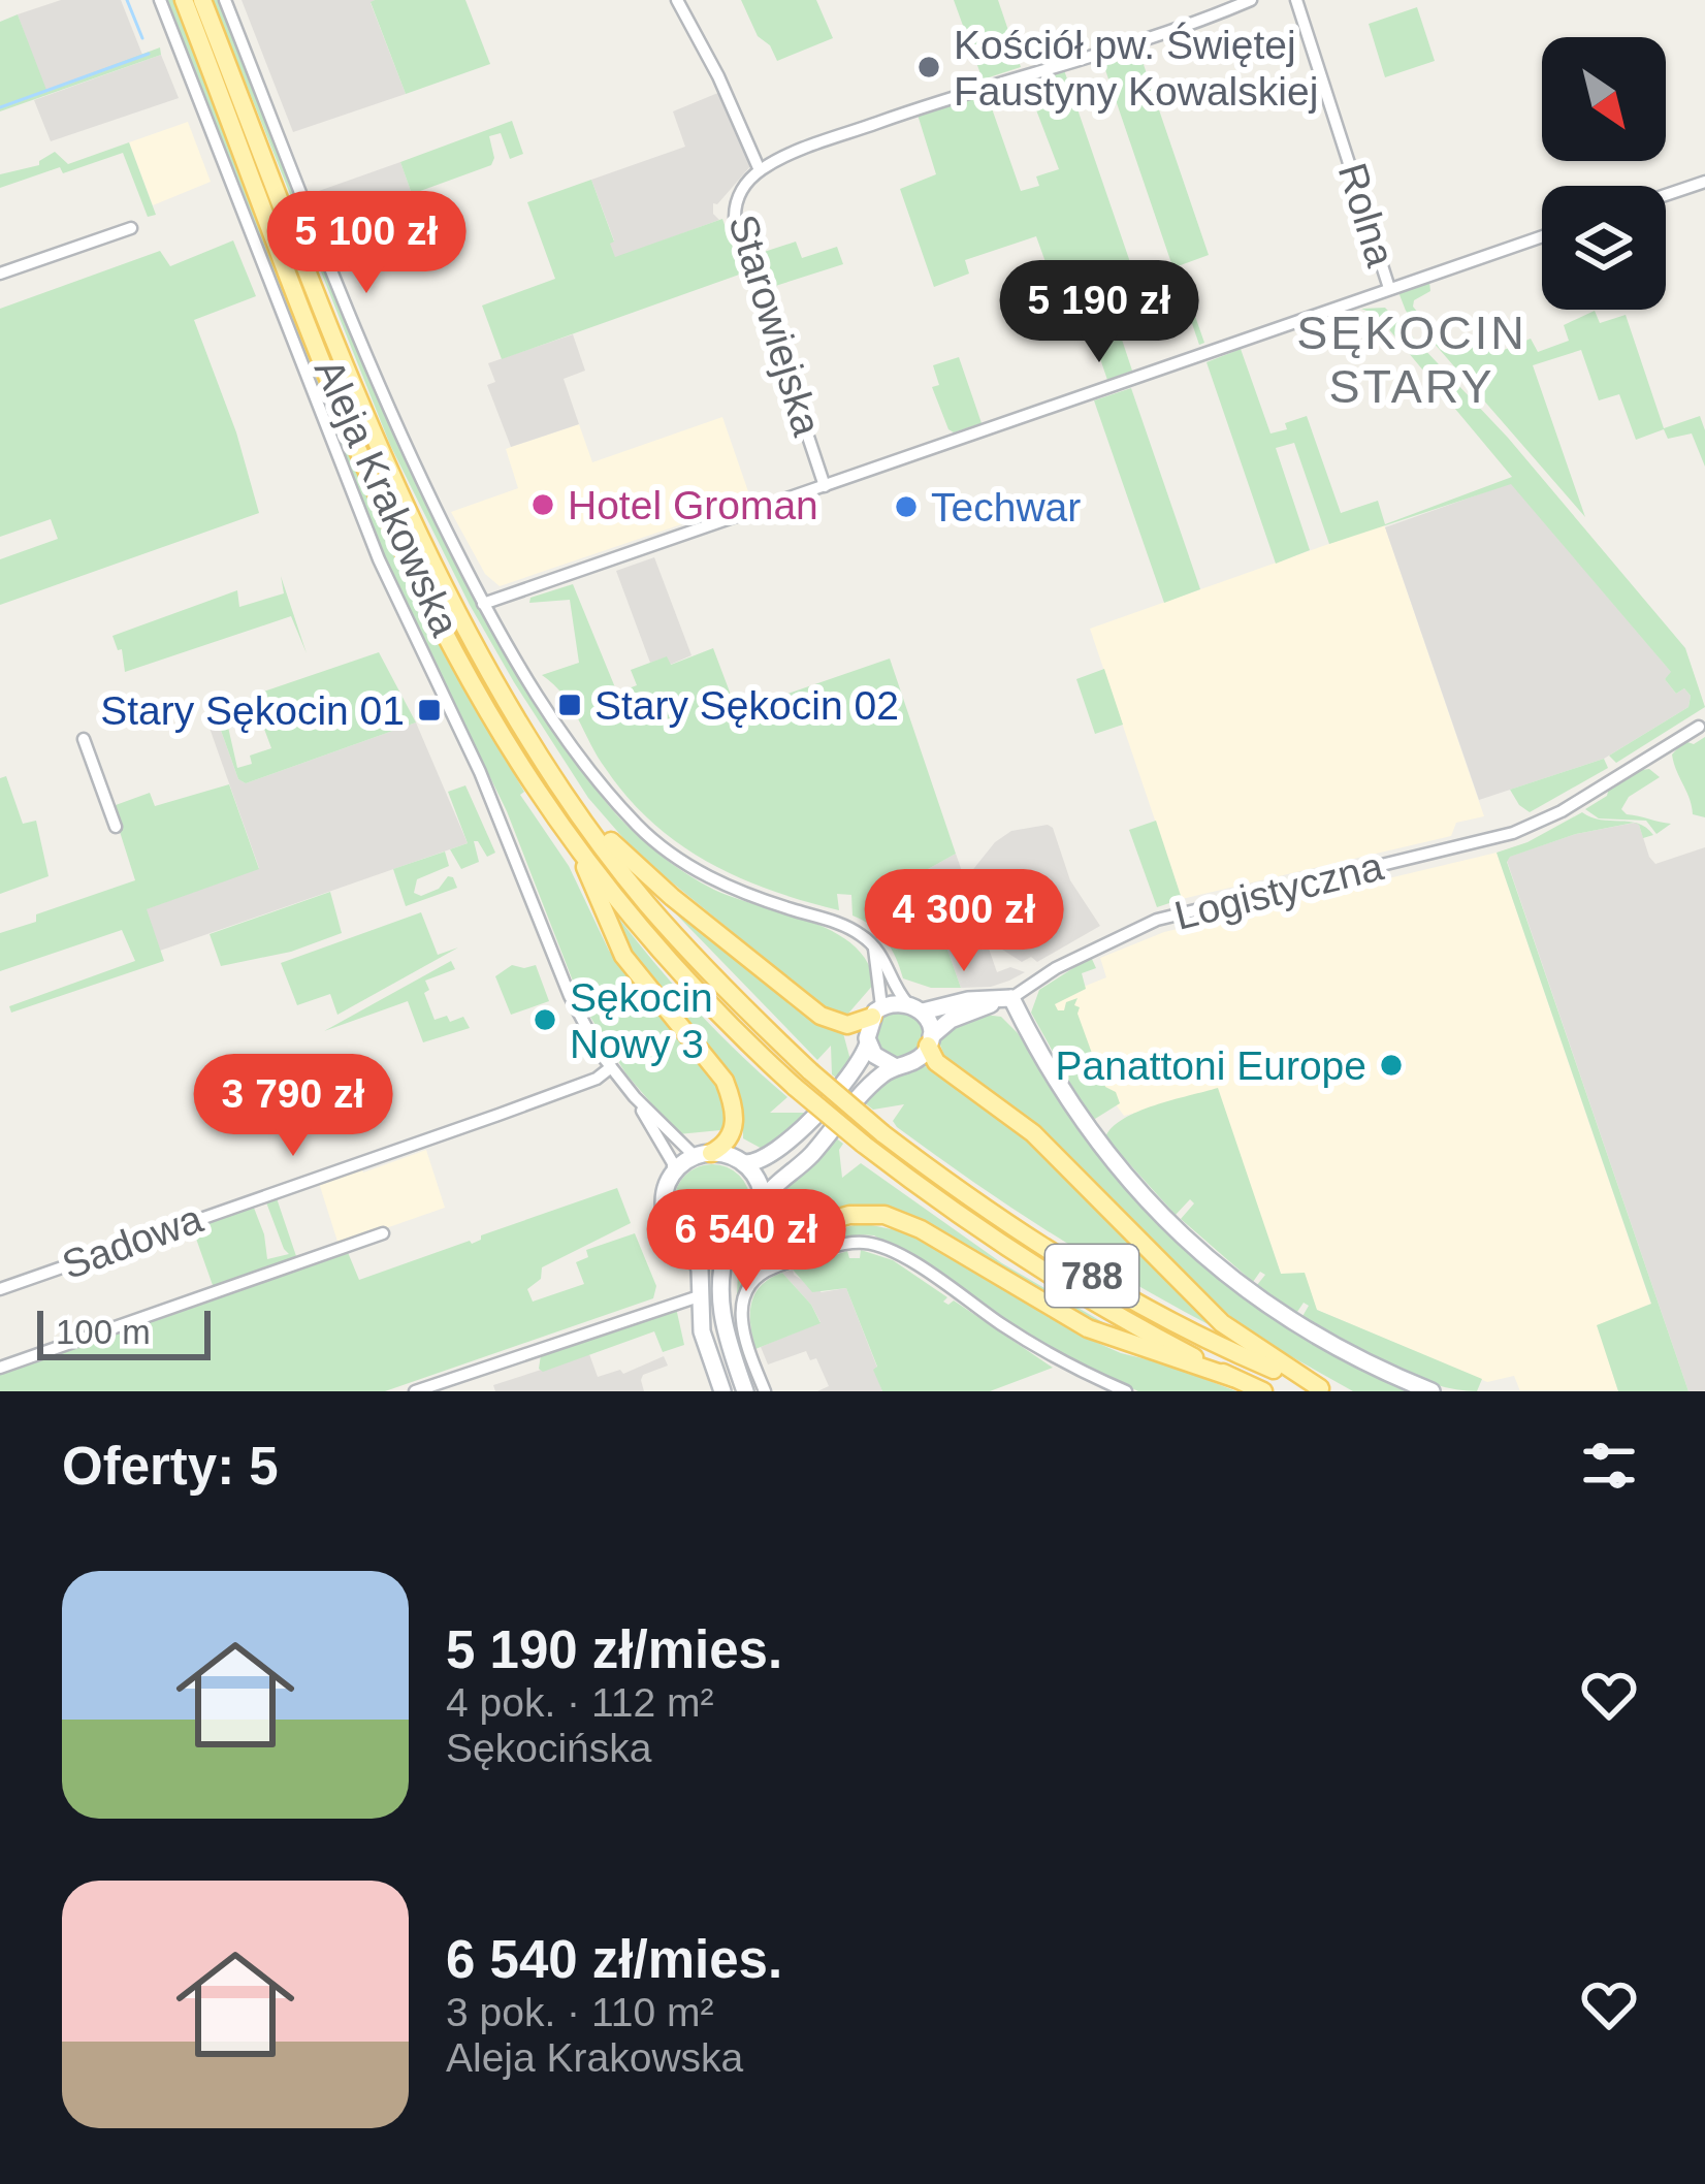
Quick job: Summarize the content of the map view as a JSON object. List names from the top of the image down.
{
  "streets": {
    "main road": ["Aleja Krakowska", "788"],
    "street": [
      "Rolna",
      "Starowiejska",
      "Logistyczna",
      "Sadowa"
    ]
  },
  "crossings": [
    ["Aleja Krakowska", "788"]
  ],
  "districts": ["SĘKOCIN STARY"],
  "places": {
    "other": [
      "Kościół pw. Świętej Faustyny Kowalskiej",
      "Hotel Groman",
      "Techwar",
      "Sękocin Nowy 3",
      "Panattoni Europe"
    ],
    "transit": ["Stary Sękocin 02", "Stary Sękocin 01"]
  },
  "scale_bar": "100 m",
  "north": "bottom right",
  "page": {
    "price": [
      "5 100 zł",
      "5 190 zł",
      "4 300 zł",
      "3 790 zł",
      "6 540 zł"
    ],
    "scale": "100 m",
    "heading": "Oferty: 5",
    "list": [
      {
        "name": "5 190 zł/mies.",
        "note": "4 pok. · 112 m² · Sękocińska"
      },
      {
        "name": "6 540 zł/mies.",
        "note": "3 pok. · 110 m² · Aleja Krakowska"
      }
    ]
  }
}
